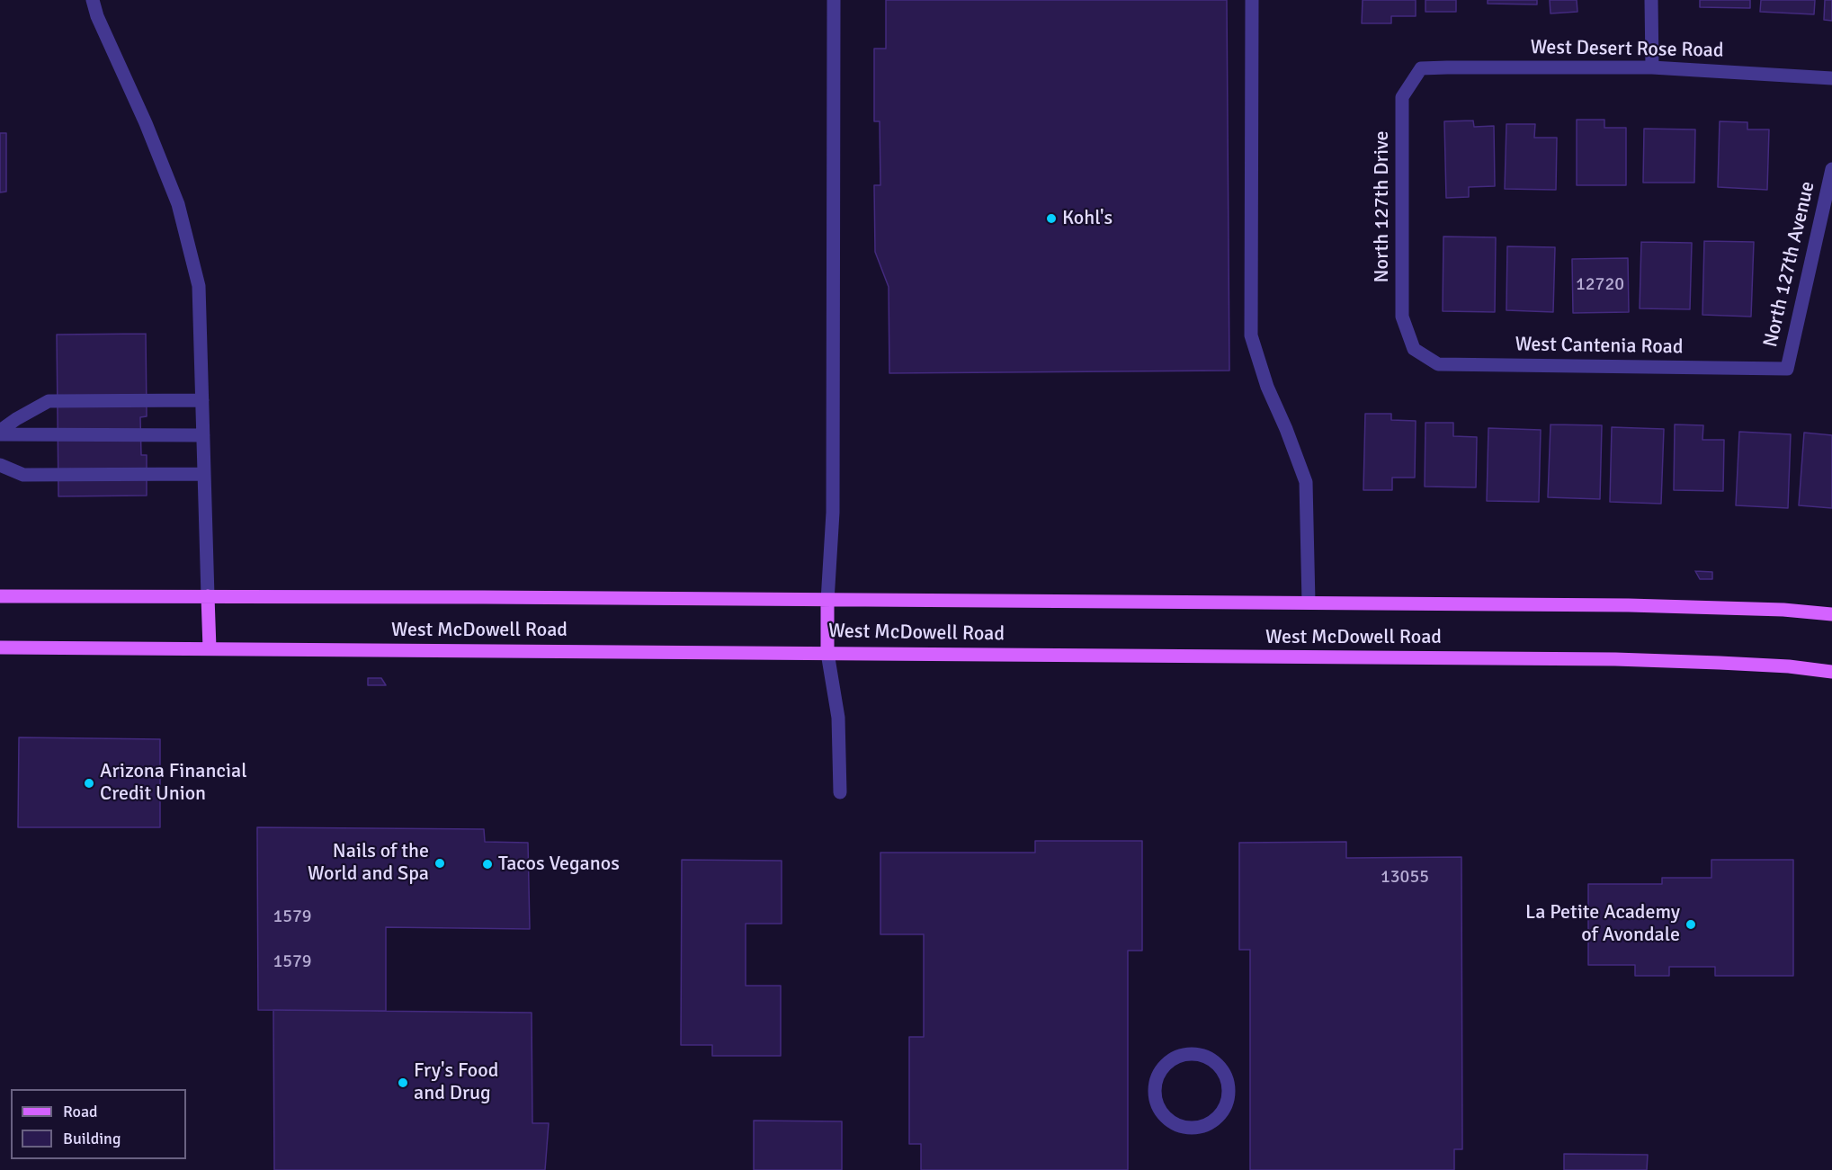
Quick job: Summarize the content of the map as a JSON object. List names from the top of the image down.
{
  "streets": {
    "main road": ["West McDowell Road"],
    "street": [
      "West Desert Rose Road",
      "North 127th Drive",
      "North 127th Avenue",
      "West Cantenia Road"
    ]
  },
  "crossings": [
    ["West Desert Rose Road", "North 127th Drive"],
    ["North 127th Drive", "West Cantenia Road"],
    ["North 127th Avenue", "West Cantenia Road"]
  ],
  "places": [
    "Kohl's",
    "Arizona Financial Credit Union",
    "Nails of the World and Spa",
    "Tacos Veganos",
    "La Petite Academy of Avondale",
    "Fry's Food and Drug"
  ],
  "house_numbers": [
    "12720",
    "13055",
    "1579",
    "1579"
  ],
  "legend": ["Road", "Building"]
}
